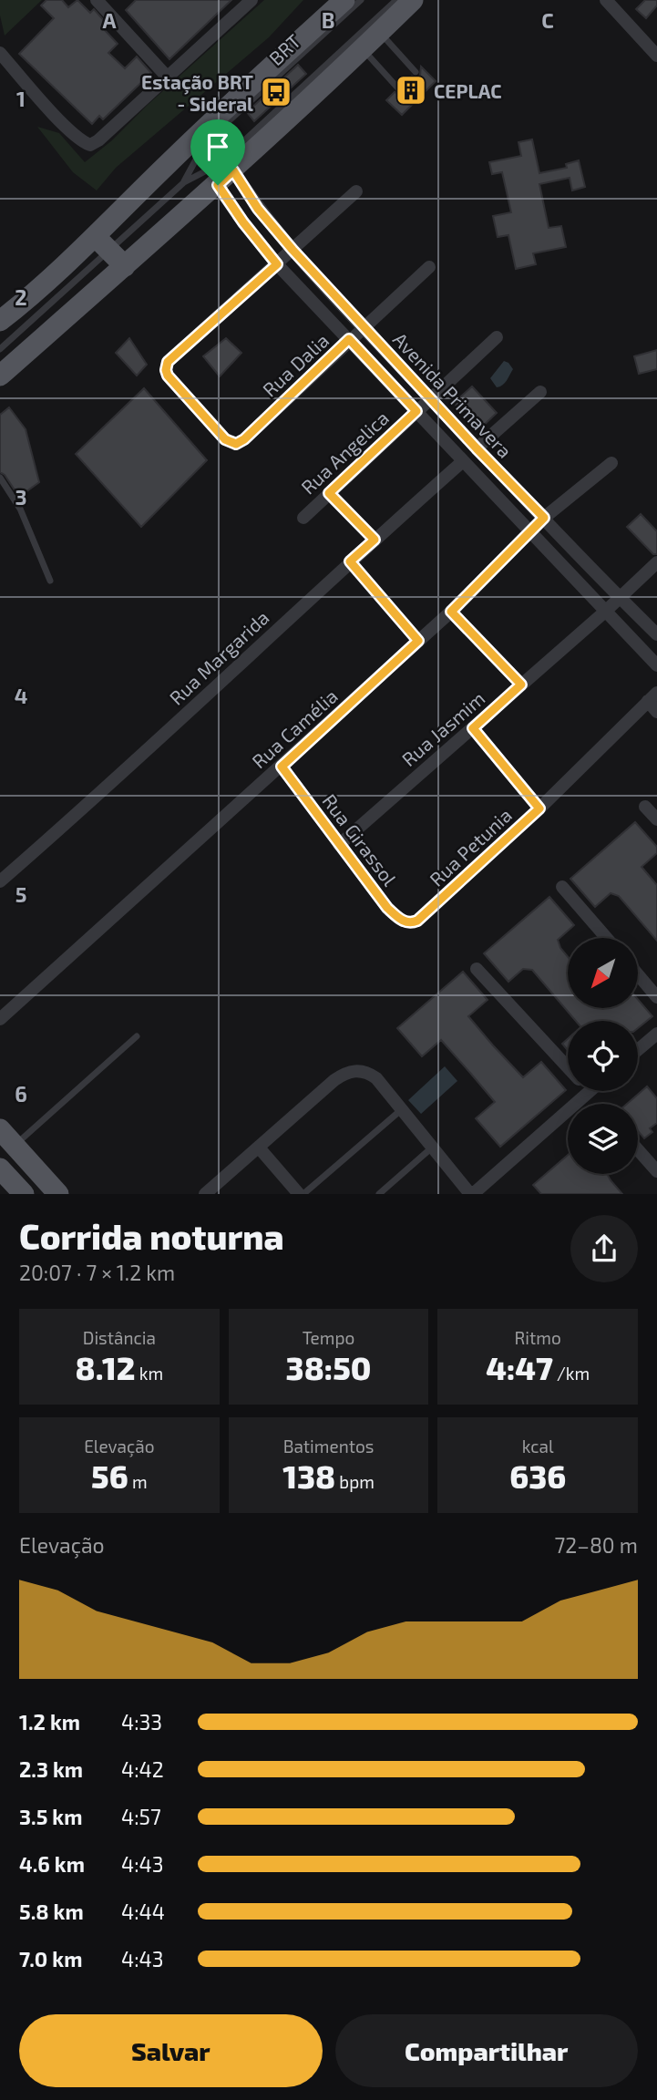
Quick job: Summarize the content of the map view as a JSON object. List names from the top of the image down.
{
  "streets": {
    "street": [
      "Rua Dalia",
      "Avenida Primavera",
      "Rua Angelica",
      "Rua Margarida",
      "Rua Camélia",
      "Rua Jasmim",
      "Rua Girassol",
      "Rua Petunia"
    ],
    "lane": ["BRT"]
  },
  "crossings": [
    ["Rua Dalia", "Avenida Primavera"],
    ["Avenida Primavera", "Rua Angelica"],
    ["Avenida Primavera", "Rua Margarida"],
    ["Avenida Primavera", "Rua Camélia"],
    ["Avenida Primavera", "Rua Jasmim"],
    ["Rua Camélia", "Rua Girassol"],
    ["Rua Jasmim", "Rua Girassol"],
    ["Rua Girassol", "Rua Petunia"]
  ],
  "places": {
    "building": ["CEPLAC"],
    "bus stop": ["Estação BRT - Sideral"]
  },
  "north": "bottom left",
  "page": {
    "heading": ["Corrida noturna", "20:07 · 7 × 1.2 km"],
    "stats": [
      ["Distância", "8.12 km"],
      ["Tempo", "38:50"],
      ["Ritmo", "4:47 /km"],
      ["Elevação", "56 m"],
      ["Batimentos", "138 bpm"],
      ["kcal", "636"]
    ],
    "chart": ["Elevação", "72–80 m"],
    "list": [
      {
        "name": "1.2 km",
        "note": "4:33"
      },
      {
        "name": "2.3 km",
        "note": "4:42"
      },
      {
        "name": "3.5 km",
        "note": "4:57"
      },
      {
        "name": "4.6 km",
        "note": "4:43"
      },
      {
        "name": "5.8 km",
        "note": "4:44"
      },
      {
        "name": "7.0 km",
        "note": "4:43"
      }
    ],
    "buttons": ["Salvar", "Compartilhar"]
  },
  "grid": {
    "columns": ["A", "B", "C"],
    "rows": [
      "1",
      "2",
      "3",
      "4",
      "5",
      "6"
    ]
  }
}
